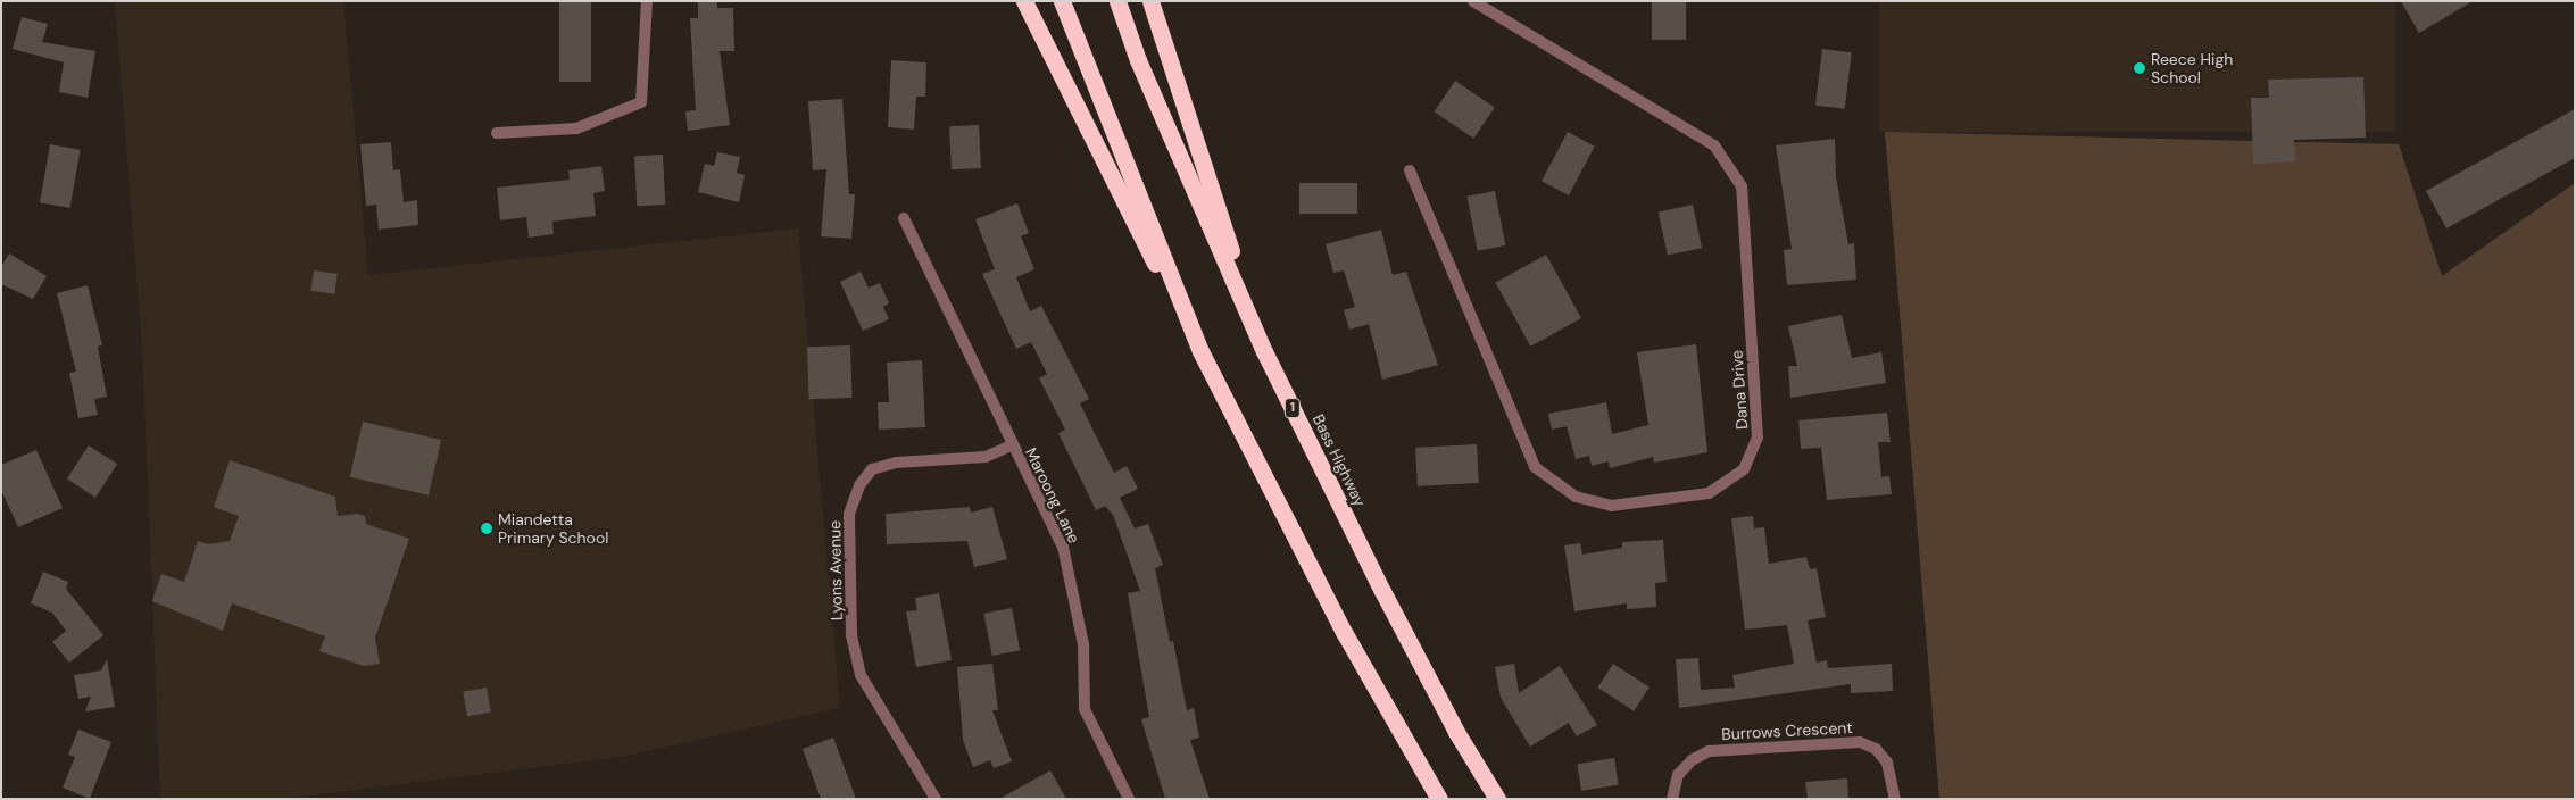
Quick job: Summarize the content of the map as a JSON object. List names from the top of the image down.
{
  "streets": {
    "highway": ["1", "Bass Highway"],
    "street": [
      "Dana Drive",
      "Maroong Lane",
      "Lyons Avenue",
      "Burrows Crescent"
    ]
  },
  "crossings": [
    ["Maroong Lane", "Lyons Avenue"]
  ],
  "places": ["Reece High School", "Miandetta Primary School"]
}
